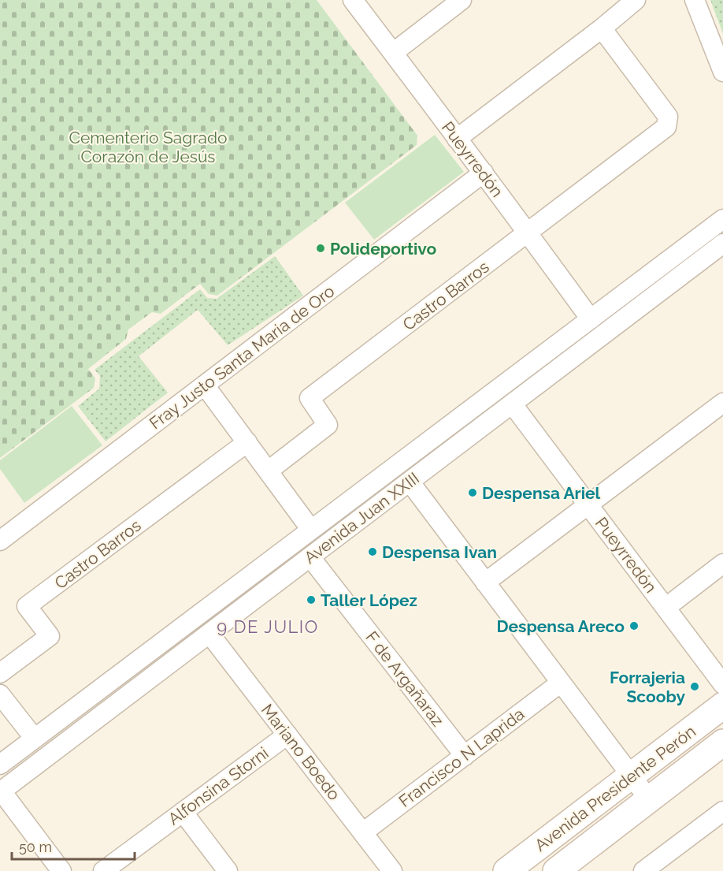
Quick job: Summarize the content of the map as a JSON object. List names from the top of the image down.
{
  "streets": {
    "street": [
      "Pueyrredón",
      "Castro Barros",
      "Fray Justo Santa Maria de Oro",
      "Avenida Juan XXIII",
      "F de Argañaraz",
      "Mariano Boedo",
      "Francisco N Laprida",
      "Alfonsina Storni",
      "Avenida Presidente Perón"
    ]
  },
  "crossings": [
    ["Pueyrredón", "Castro Barros"],
    ["Pueyrredón", "Fray Justo Santa Maria de Oro"],
    ["Pueyrredón", "Avenida Juan XXIII"],
    ["Avenida Juan XXIII", "F de Argañaraz"],
    ["Avenida Juan XXIII", "Mariano Boedo"],
    ["F de Argañaraz", "Francisco N Laprida"],
    ["Mariano Boedo", "Francisco N Laprida"],
    ["Mariano Boedo", "Alfonsina Storni"]
  ],
  "districts": ["9 DE JULIO"],
  "parks": ["Cementerio Sagrado Corazón de Jesús"],
  "places": [
    "Polideportivo",
    "Despensa Ariel",
    "Despensa Ivan",
    "Taller López",
    "Despensa Areco",
    "Forrajeria Scooby"
  ],
  "scale_bar": "50 m"
}
